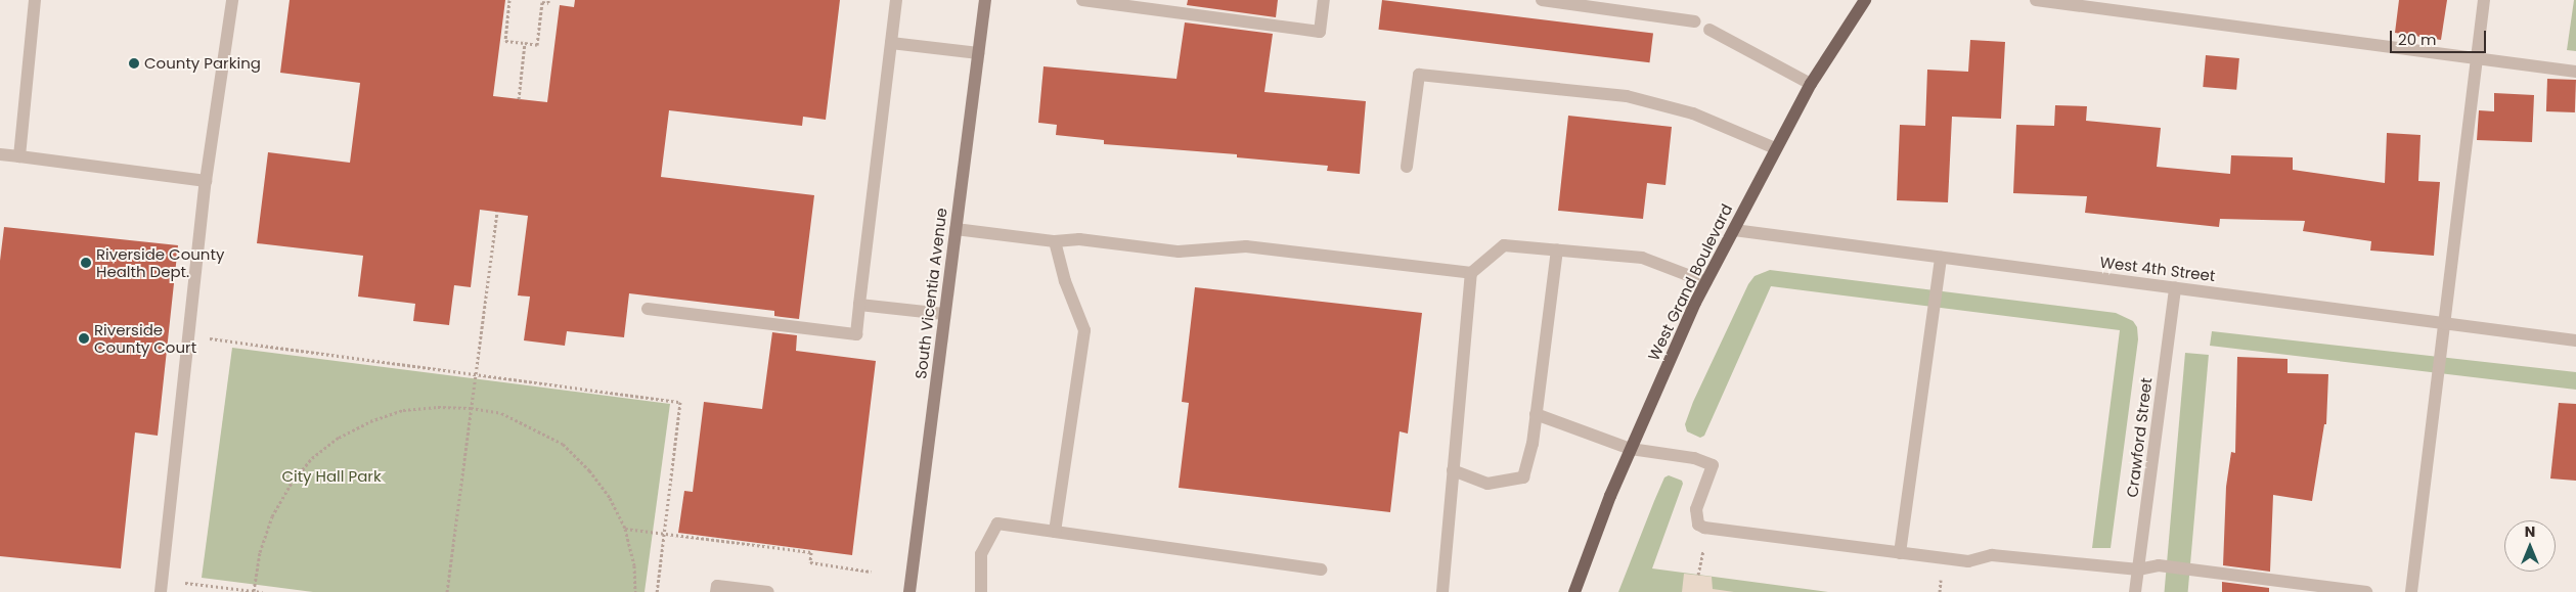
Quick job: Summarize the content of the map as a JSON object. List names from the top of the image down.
{
  "streets": {
    "main road": ["West Grand Boulevard"],
    "street": ["West 4th Street", "South Vicentia Avenue", "Crawford Street"]
  },
  "crossings": [
    ["West 4th Street", "West Grand Boulevard"],
    ["West 4th Street", "Crawford Street"]
  ],
  "parks": ["City Hall Park"],
  "places": ["County Parking", "Riverside County Health Dept.", "Riverside County Court"],
  "scale_bar": "20 m",
  "north": "top"
}
